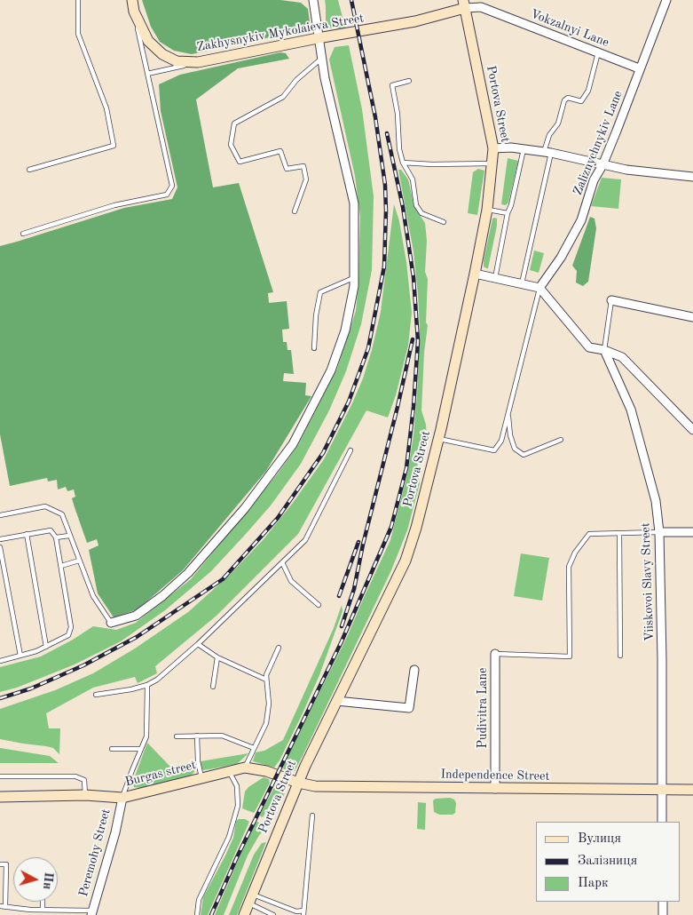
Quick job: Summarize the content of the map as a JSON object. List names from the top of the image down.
{
  "streets": {
    "street": [
      "Vokzalnyi Lane",
      "Zakhysnykiv Mykolaieva Street",
      "Portova Street",
      "Zaliznychnykiv Lane",
      "Viiskovoi Slavy Street",
      "Pudivitra Lane",
      "Burgas street",
      "Independence Street",
      "Peremohy Street"
    ]
  },
  "crossings": [
    ["Vokzalnyi Lane", "Zakhysnykiv Mykolaieva Street"],
    ["Vokzalnyi Lane", "Portova Street"],
    ["Vokzalnyi Lane", "Zaliznychnykiv Lane"],
    ["Zakhysnykiv Mykolaieva Street", "Portova Street"],
    ["Portova Street", "Burgas street"],
    ["Portova Street", "Independence Street"],
    ["Viiskovoi Slavy Street", "Independence Street"],
    ["Pudivitra Lane", "Independence Street"],
    ["Burgas street", "Independence Street"],
    ["Burgas street", "Peremohy Street"]
  ],
  "legend": ["Вулиця", "Залізниця", "Парк"],
  "north": "right"
}
